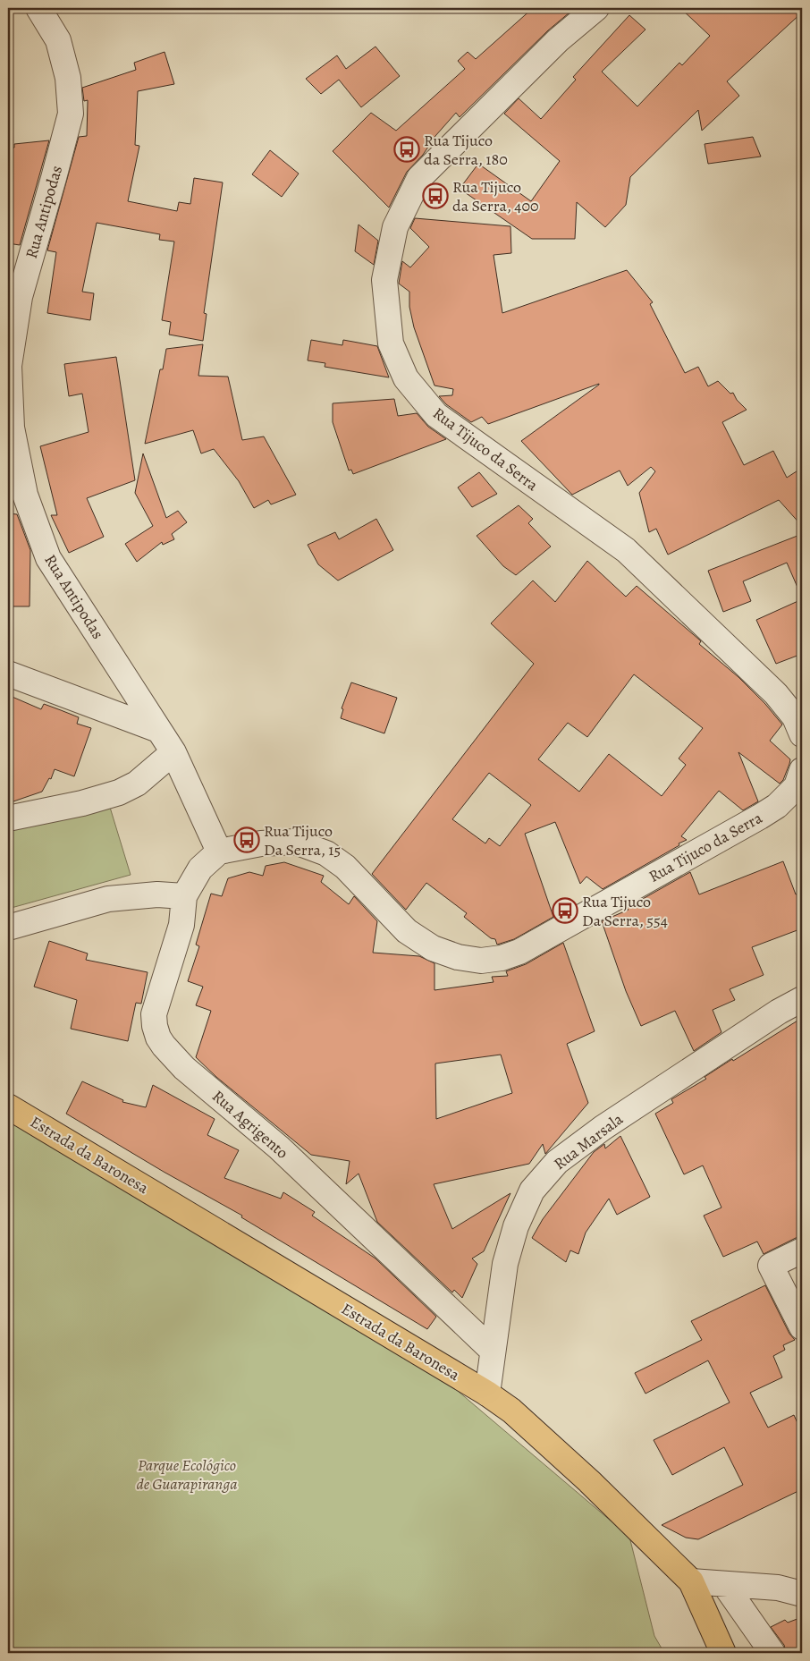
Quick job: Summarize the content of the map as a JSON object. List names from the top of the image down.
{
  "streets": {
    "main road": ["Estrada da Baronesa"],
    "street": [
      "Rua Antipodas",
      "Rua Tijuco da Serra",
      "Rua Agrigento",
      "Rua Marsala"
    ]
  },
  "crossings": [
    ["Rua Antipodas", "Rua Tijuco da Serra"],
    ["Rua Antipodas", "Rua Agrigento"],
    ["Rua Tijuco da Serra", "Rua Agrigento"],
    ["Rua Agrigento", "Rua Marsala"],
    ["Rua Marsala", "Estrada da Baronesa"]
  ],
  "parks": ["Parque Ecológico de Guarapiranga"],
  "places": {
    "bus stop": [
      "Rua Tijuco da Serra, 180",
      "Rua Tijuco da Serra, 400",
      "Rua Tijuco Da Serra, 15",
      "Rua Tijuco Da Serra, 554"
    ]
  }
}
